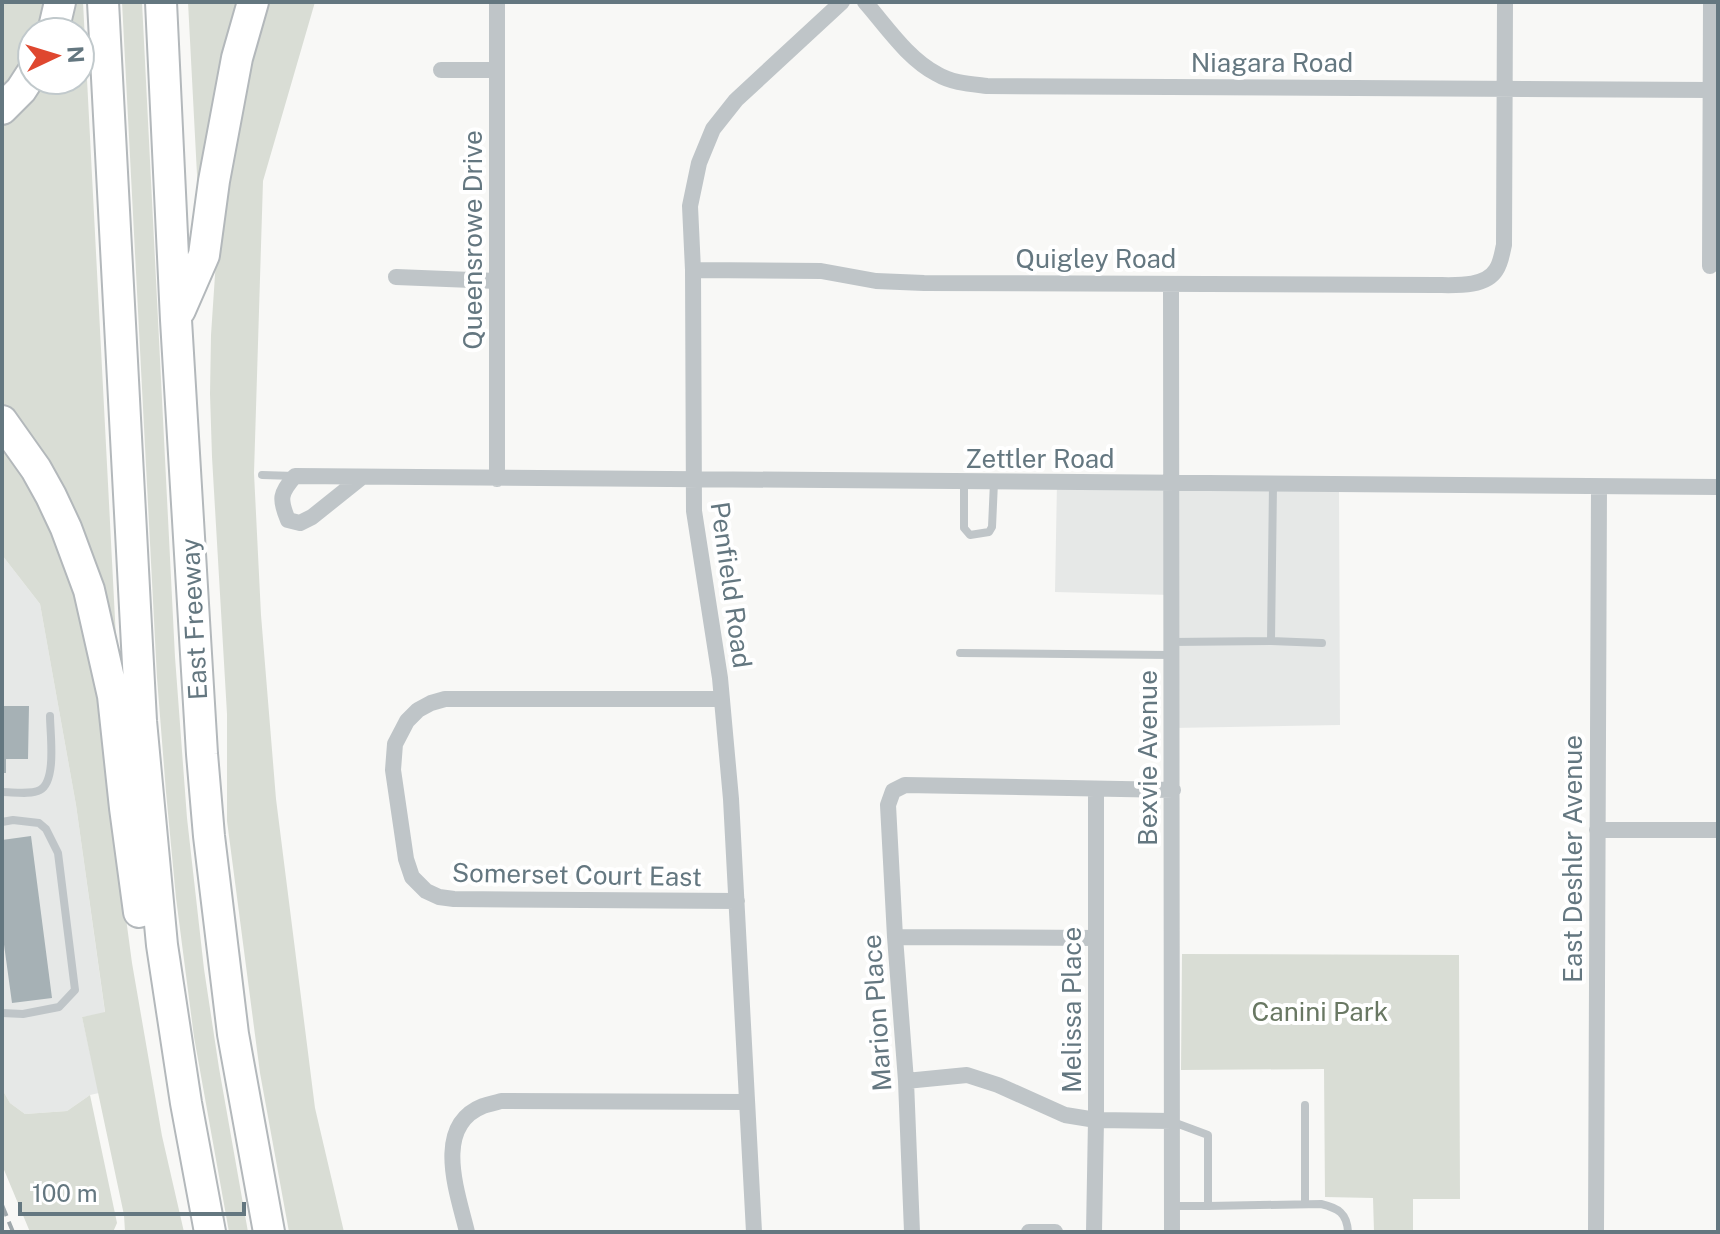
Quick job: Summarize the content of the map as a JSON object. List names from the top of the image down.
{
  "streets": {
    "highway": ["East Freeway"],
    "street": [
      "Niagara Road",
      "Queensrowe Drive",
      "Quigley Road",
      "Zettler Road",
      "Penfield Road",
      "Bexvie Avenue",
      "East Deshler Avenue",
      "Somerset Court East",
      "Melissa Place",
      "Marion Place"
    ]
  },
  "crossings": [
    ["Niagara Road", "Quigley Road"],
    ["Queensrowe Drive", "Zettler Road"],
    ["Quigley Road", "Penfield Road"],
    ["Quigley Road", "Bexvie Avenue"],
    ["Zettler Road", "Penfield Road"],
    ["Zettler Road", "Bexvie Avenue"],
    ["Zettler Road", "East Deshler Avenue"],
    ["Penfield Road", "Somerset Court East"],
    ["Melissa Place", "Marion Place"]
  ],
  "parks": ["Canini Park"],
  "scale_bar": "100 m",
  "north": "right"
}
